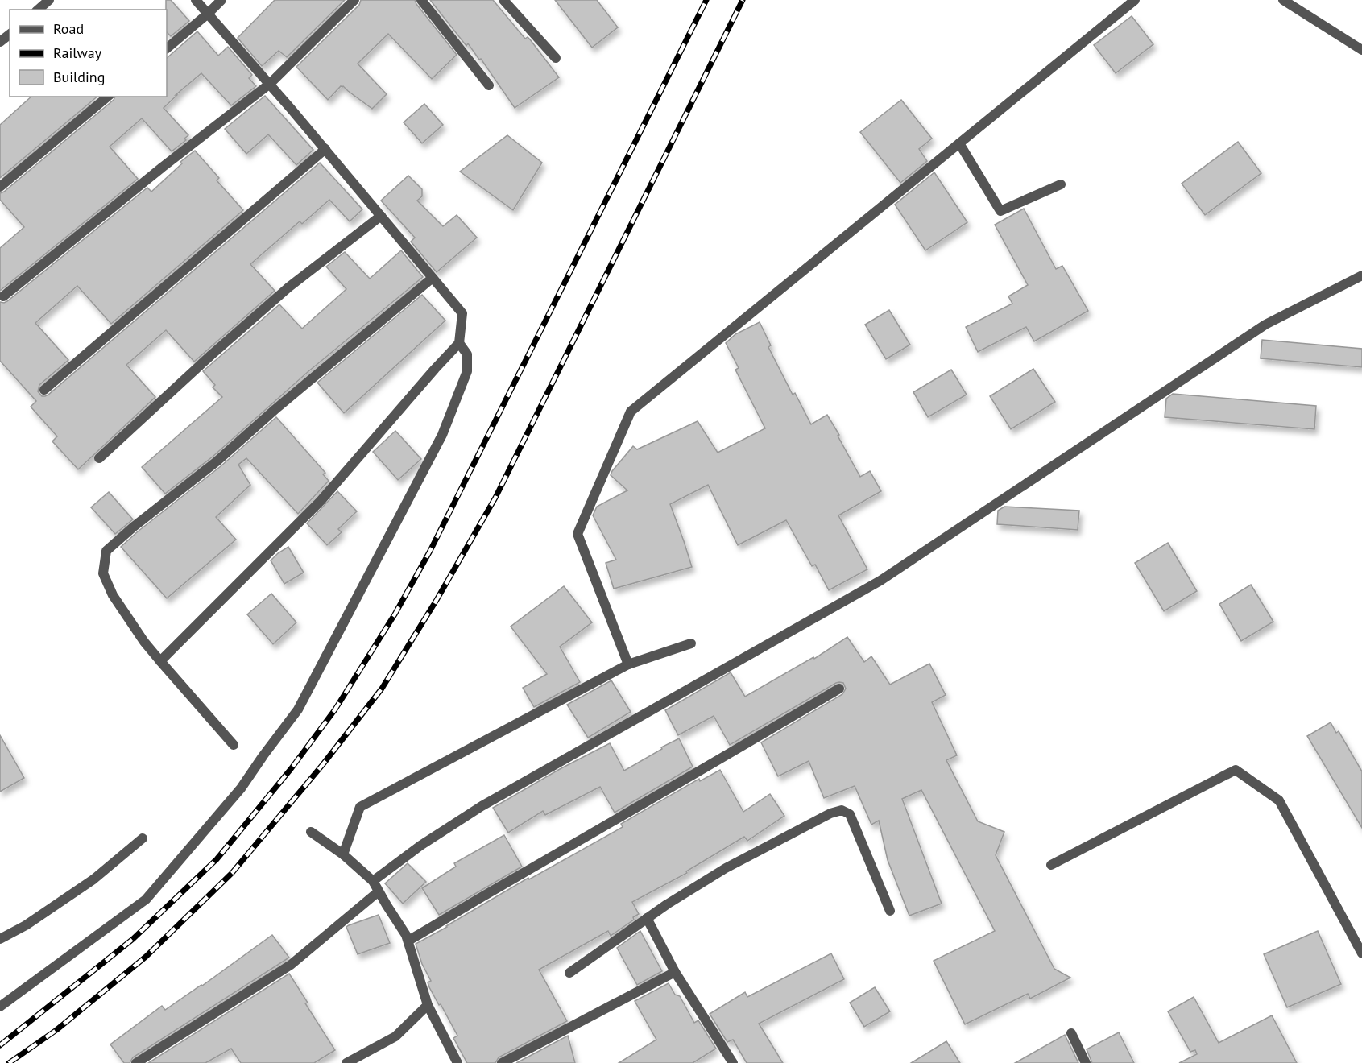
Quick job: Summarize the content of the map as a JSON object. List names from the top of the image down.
{
  "legend": ["Road", "Railway", "Building"]
}
